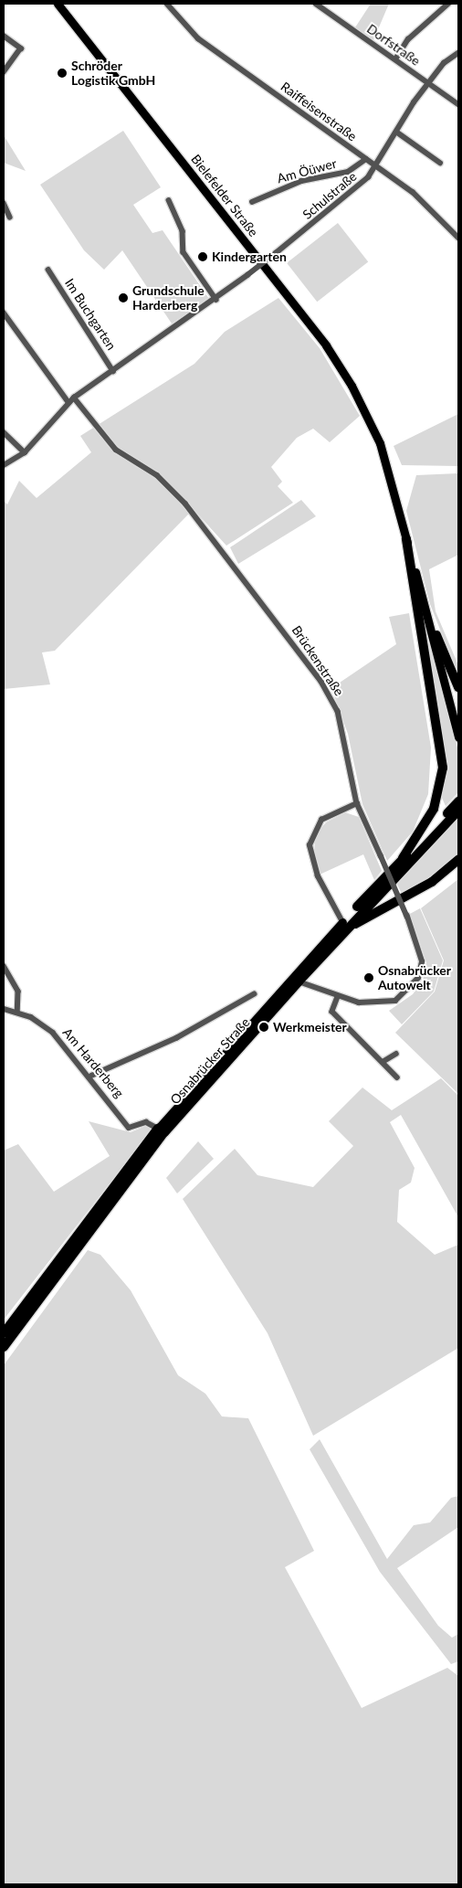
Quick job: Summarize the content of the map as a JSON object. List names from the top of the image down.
{
  "streets": {
    "highway": ["Osnabrücker Straße"],
    "main road": ["Bielefelder Straße"],
    "street": [
      "Dorfstraße",
      "Raiffeisenstraße",
      "Am Öüwer",
      "Schulstraße",
      "Im Buchgarten",
      "Brückenstraße",
      "Am Harderberg"
    ]
  },
  "crossings": [
    ["Dorfstraße", "Schulstraße"],
    ["Raiffeisenstraße", "Am Öüwer"],
    ["Raiffeisenstraße", "Schulstraße"],
    ["Schulstraße", "Im Buchgarten"],
    ["Schulstraße", "Brückenstraße"],
    ["Brückenstraße", "Osnabrücker Straße"],
    ["Osnabrücker Straße", "Am Harderberg"]
  ],
  "places": [
    "Schröder Logistik GmbH",
    "Kindergarten",
    "Grundschule Harderberg",
    "Osnabrücker Autowelt",
    "Werkmeister"
  ]
}
